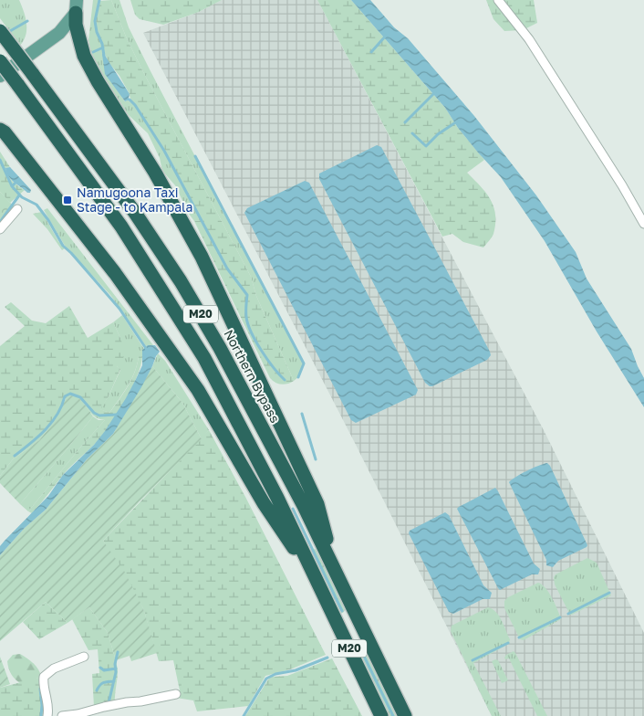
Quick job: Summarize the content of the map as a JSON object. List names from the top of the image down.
{
  "streets": {
    "highway": ["M20", "Northern Bypass"]
  },
  "places": {
    "transit": ["Namugoona Taxi Stage - to Kampala"]
  }
}
